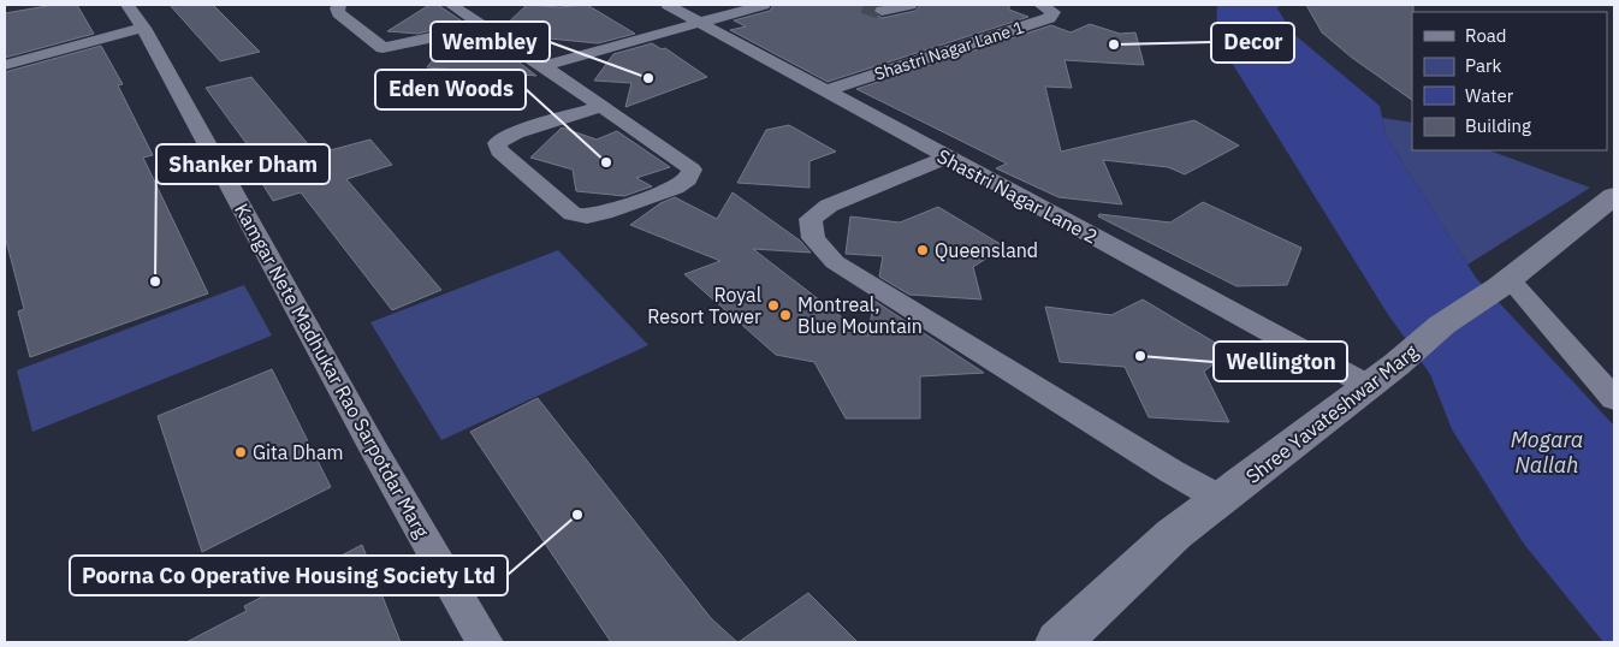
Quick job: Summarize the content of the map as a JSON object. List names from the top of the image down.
{
  "streets": {
    "street": [
      "Shastri Nagar Lane 1",
      "Shastri Nagar Lane 2",
      "Kamgar Nete Madhukar Rao Sarpotdar Marg",
      "Shree Yavateshwar Marg"
    ]
  },
  "crossings": [
    ["Shastri Nagar Lane 1", "Shastri Nagar Lane 2"],
    ["Shastri Nagar Lane 2", "Shree Yavateshwar Marg"]
  ],
  "water": ["Mogara Nallah"],
  "places": [
    "Decor",
    "Wembley",
    "Eden Woods",
    "Queensland",
    "Shanker Dham",
    "Royal Resort Tower",
    "Montreal, Blue Mountain",
    "Wellington",
    "Gita Dham",
    "Poorna Co Operative Housing Society Ltd"
  ],
  "legend": [
    "Road",
    "Park",
    "Water",
    "Building"
  ]
}
